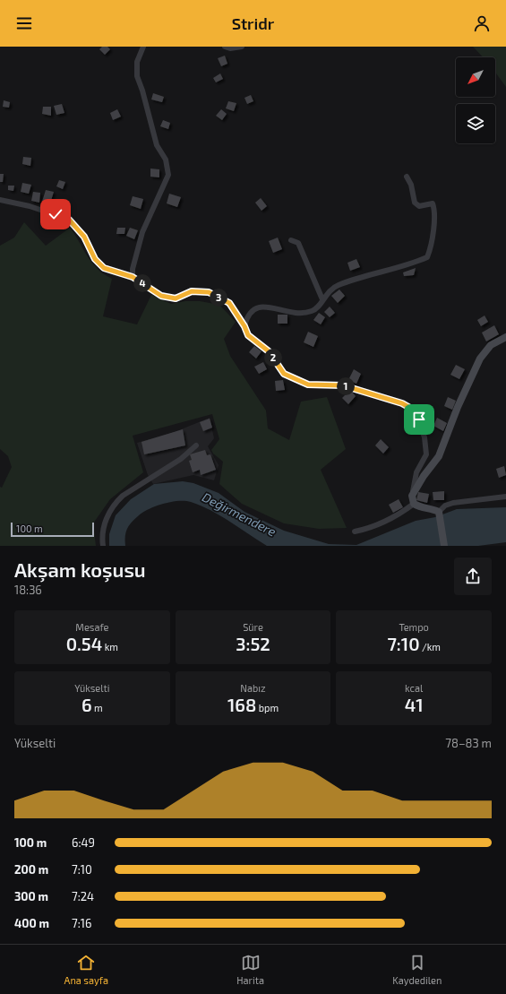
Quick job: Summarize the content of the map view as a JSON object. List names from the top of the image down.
{
  "water": ["Değirmendere"],
  "scale_bar": "100 m",
  "north": "bottom left",
  "page": {
    "header": "Stridr",
    "pins": [
      "4",
      "3",
      "2",
      "1"
    ],
    "scale": "100 m",
    "heading": ["Akşam koşusu", "18:36"],
    "stats": [
      ["Mesafe", "0.54 km"],
      ["Süre", "3:52"],
      ["Tempo", "7:10 /km"],
      ["Yükselti", "6 m"],
      ["Nabız", "168 bpm"],
      ["kcal", "41"]
    ],
    "chart": ["Yükselti", "78–83 m"],
    "list": [
      {
        "name": "100 m",
        "note": "6:49"
      },
      {
        "name": "200 m",
        "note": "7:10"
      },
      {
        "name": "300 m",
        "note": "7:24"
      },
      {
        "name": "400 m",
        "note": "7:16"
      }
    ],
    "tabs": ["Ana sayfa", "Harita", "Kaydedilen"]
  }
}
